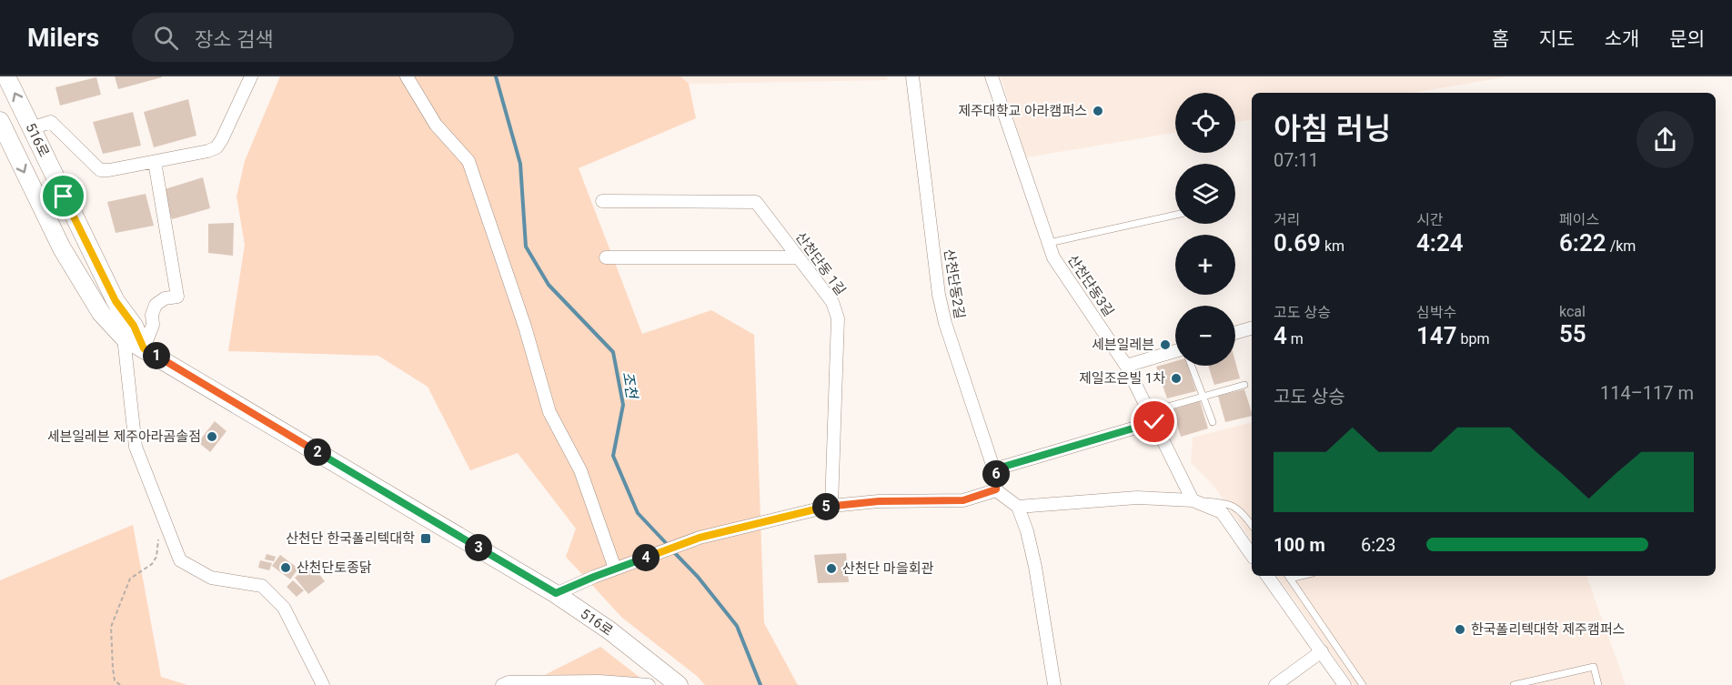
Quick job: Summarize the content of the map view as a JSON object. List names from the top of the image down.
{
  "streets": {
    "main road": ["516로"],
    "street": ["산천단동 1길", "산천단동2길", "산천단동3길"]
  },
  "water": ["조천"],
  "places": {
    "other": [
      "제주대학교 아라캠퍼스",
      "세븐일레븐",
      "제일조은빌 1차",
      "세븐일레븐 제주아라곰솔점",
      "산천단토종닭",
      "산천단 마을회관",
      "한국폴리텍대학 제주캠퍼스"
    ],
    "transit": ["산천단 한국폴리텍대학"]
  },
  "page": {
    "header": "Milers",
    "search": "장소 검색",
    "nav": [
      "홈",
      "지도",
      "소개",
      "문의"
    ],
    "map_buttons": ["+", "−"],
    "heading": ["아침 러닝", "07:11"],
    "stats": [
      ["거리", "0.69 km"],
      ["시간", "4:24"],
      ["페이스", "6:22 /km"],
      ["고도 상승", "4 m"],
      ["심박수", "147 bpm"],
      ["kcal", "55"]
    ],
    "pins": [
      "1",
      "2",
      "6",
      "5",
      "3",
      "4"
    ],
    "chart": ["고도 상승", "114–117 m"],
    "list": [
      {
        "name": "100 m",
        "note": "6:23"
      }
    ]
  }
}
